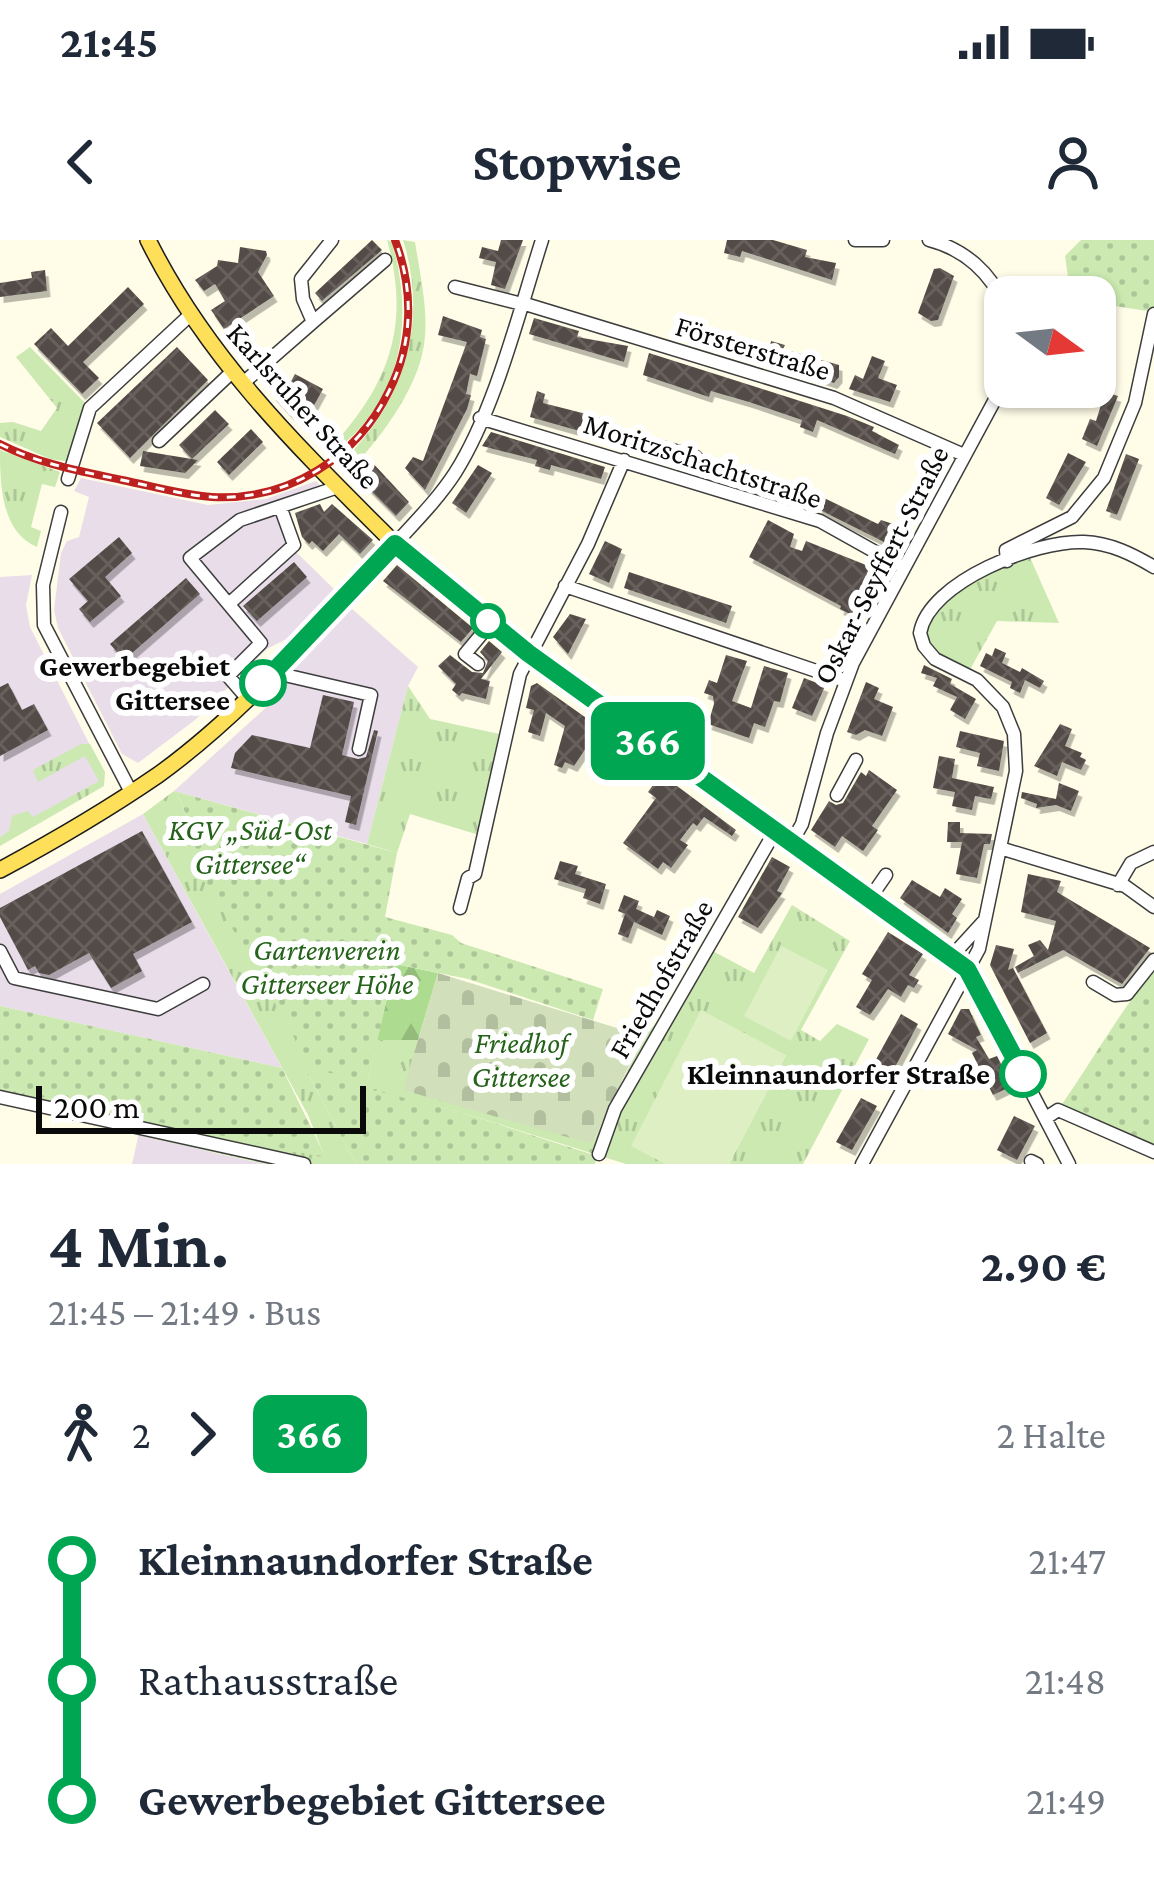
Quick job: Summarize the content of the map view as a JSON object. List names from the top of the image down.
{
  "streets": {
    "main road": ["Karlsruher Straße"],
    "street": [
      "Försterstraße",
      "Moritzschachtstraße",
      "Oskar-Seyffert-Straße",
      "Friedhofstraße"
    ]
  },
  "crossings": [
    ["Försterstraße", "Oskar-Seyffert-Straße"],
    ["Karlsruher Straße", "Oskar-Seyffert-Straße"],
    ["Karlsruher Straße", "Friedhofstraße"],
    ["Moritzschachtstraße", "Oskar-Seyffert-Straße"]
  ],
  "parks": ["KGV „Süd-Ost Gittersee“", "Gartenverein Gitterseer Höhe", "Friedhof Gittersee"],
  "places": ["Gewerbegebiet Gittersee", "Kleinnaundorfer Straße"],
  "lines": ["bus line 366"],
  "scale_bar": "200 m",
  "north": "right",
  "page": {
    "status": "21:45",
    "header": "Stopwise",
    "on_map": "366",
    "scale": "200 m",
    "heading": ["4 Min.", "21:45 – 21:49 · Bus", "2.90 €"],
    "legs": ["2", "366", "2 Halte"],
    "list": [
      {
        "name": "Kleinnaundorfer Straße",
        "value": "21:47"
      },
      {
        "name": "Rathausstraße",
        "value": "21:48"
      },
      {
        "name": "Gewerbegebiet Gittersee",
        "value": "21:49"
      }
    ]
  }
}
